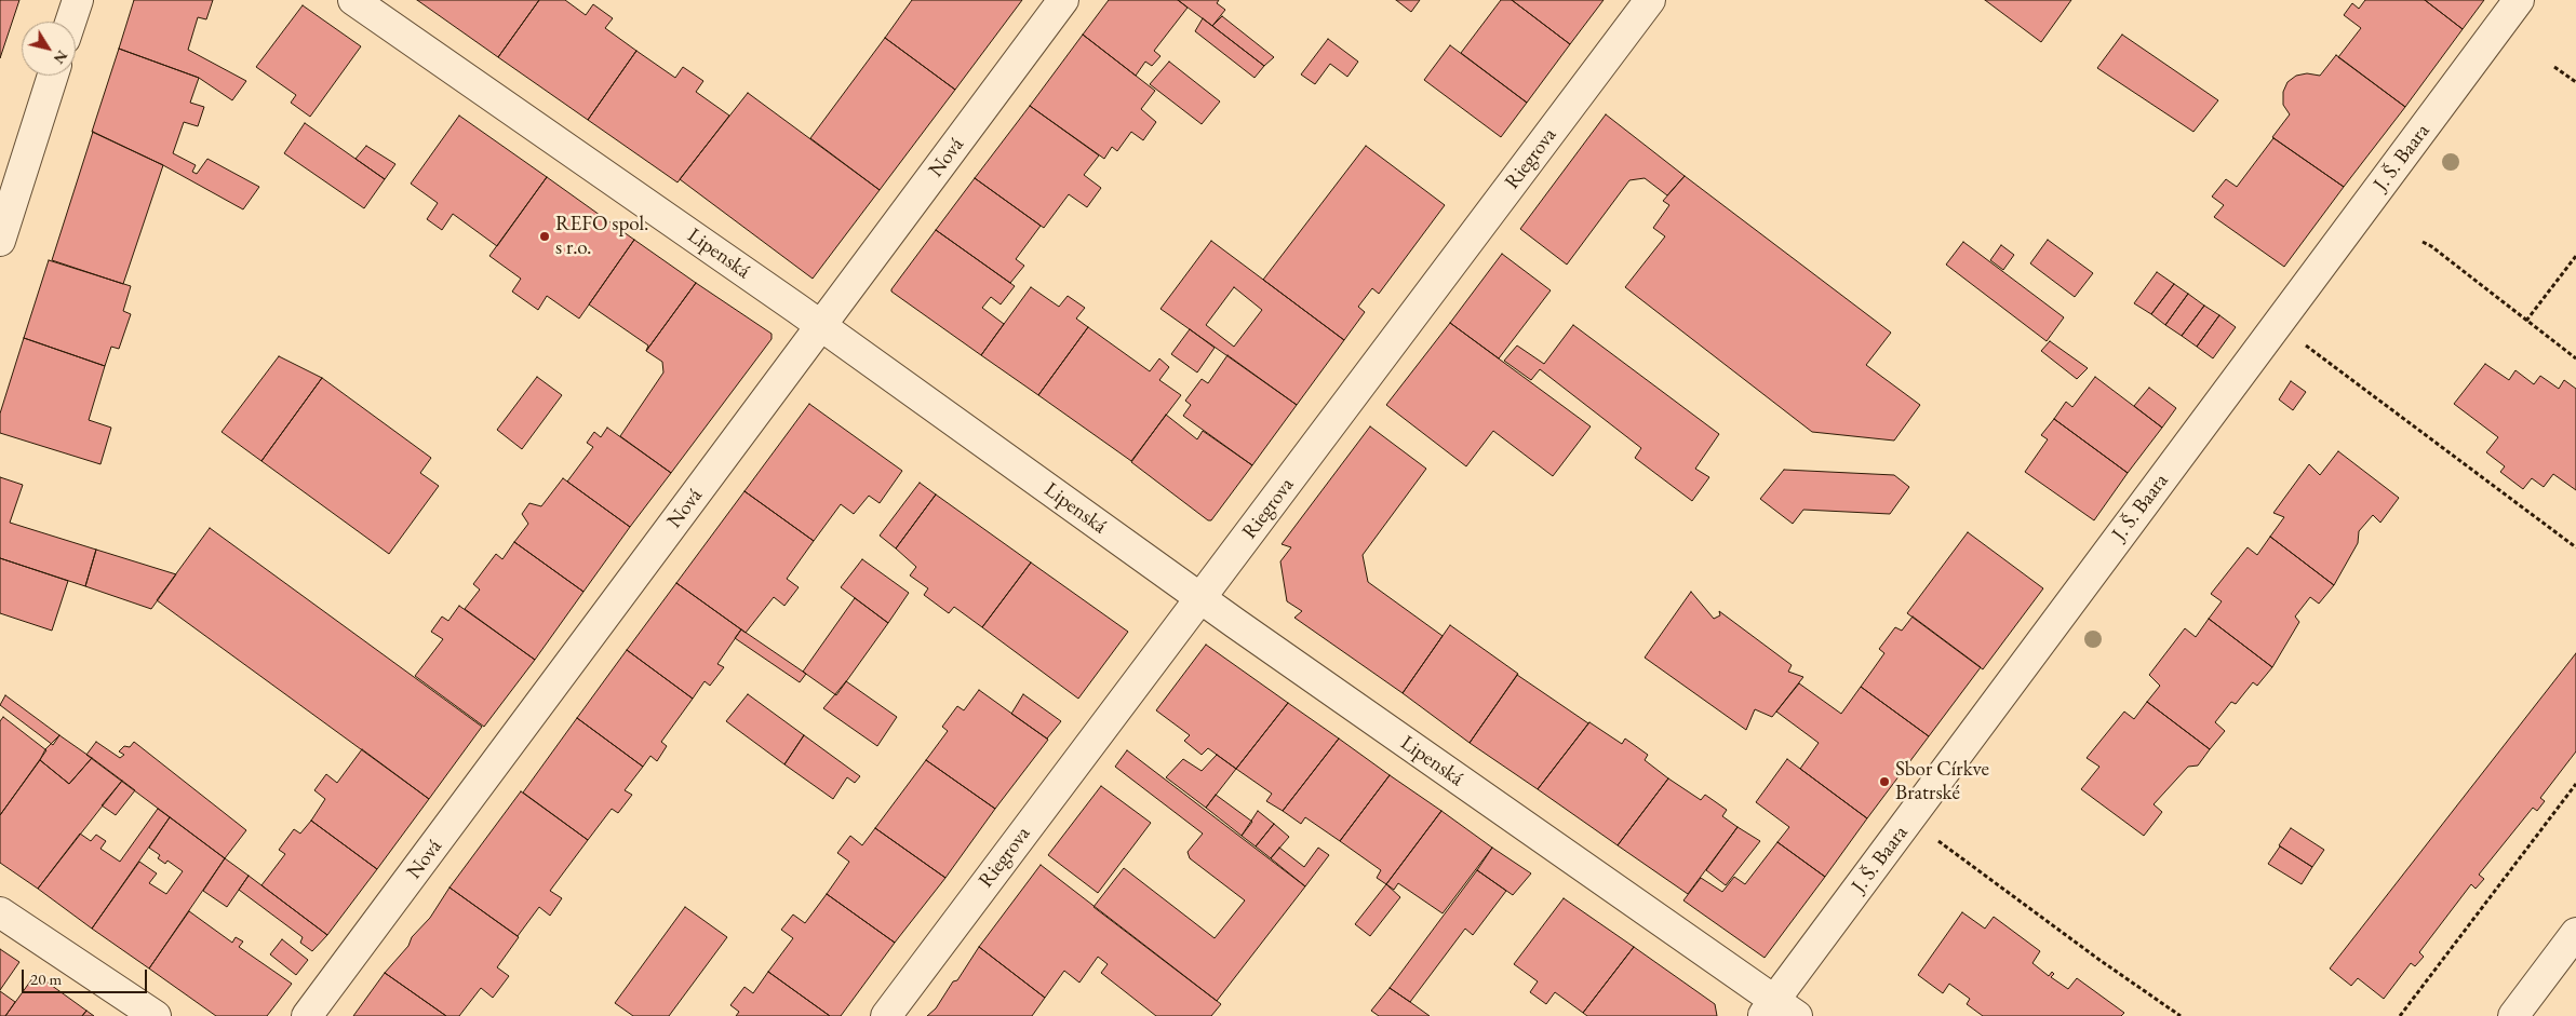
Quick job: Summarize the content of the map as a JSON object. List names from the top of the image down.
{
  "streets": {
    "street": [
      "Nová",
      "J. Š. Baara",
      "Riegrova",
      "Lipenská"
    ]
  },
  "crossings": [
    ["Nová", "Lipenská"],
    ["J. Š. Baara", "Lipenská"],
    ["Riegrova", "Lipenská"]
  ],
  "places": ["REFO spol. s r.o.", "Sbor Církve Bratrské"],
  "scale_bar": "20 m",
  "north": "bottom right"
}
